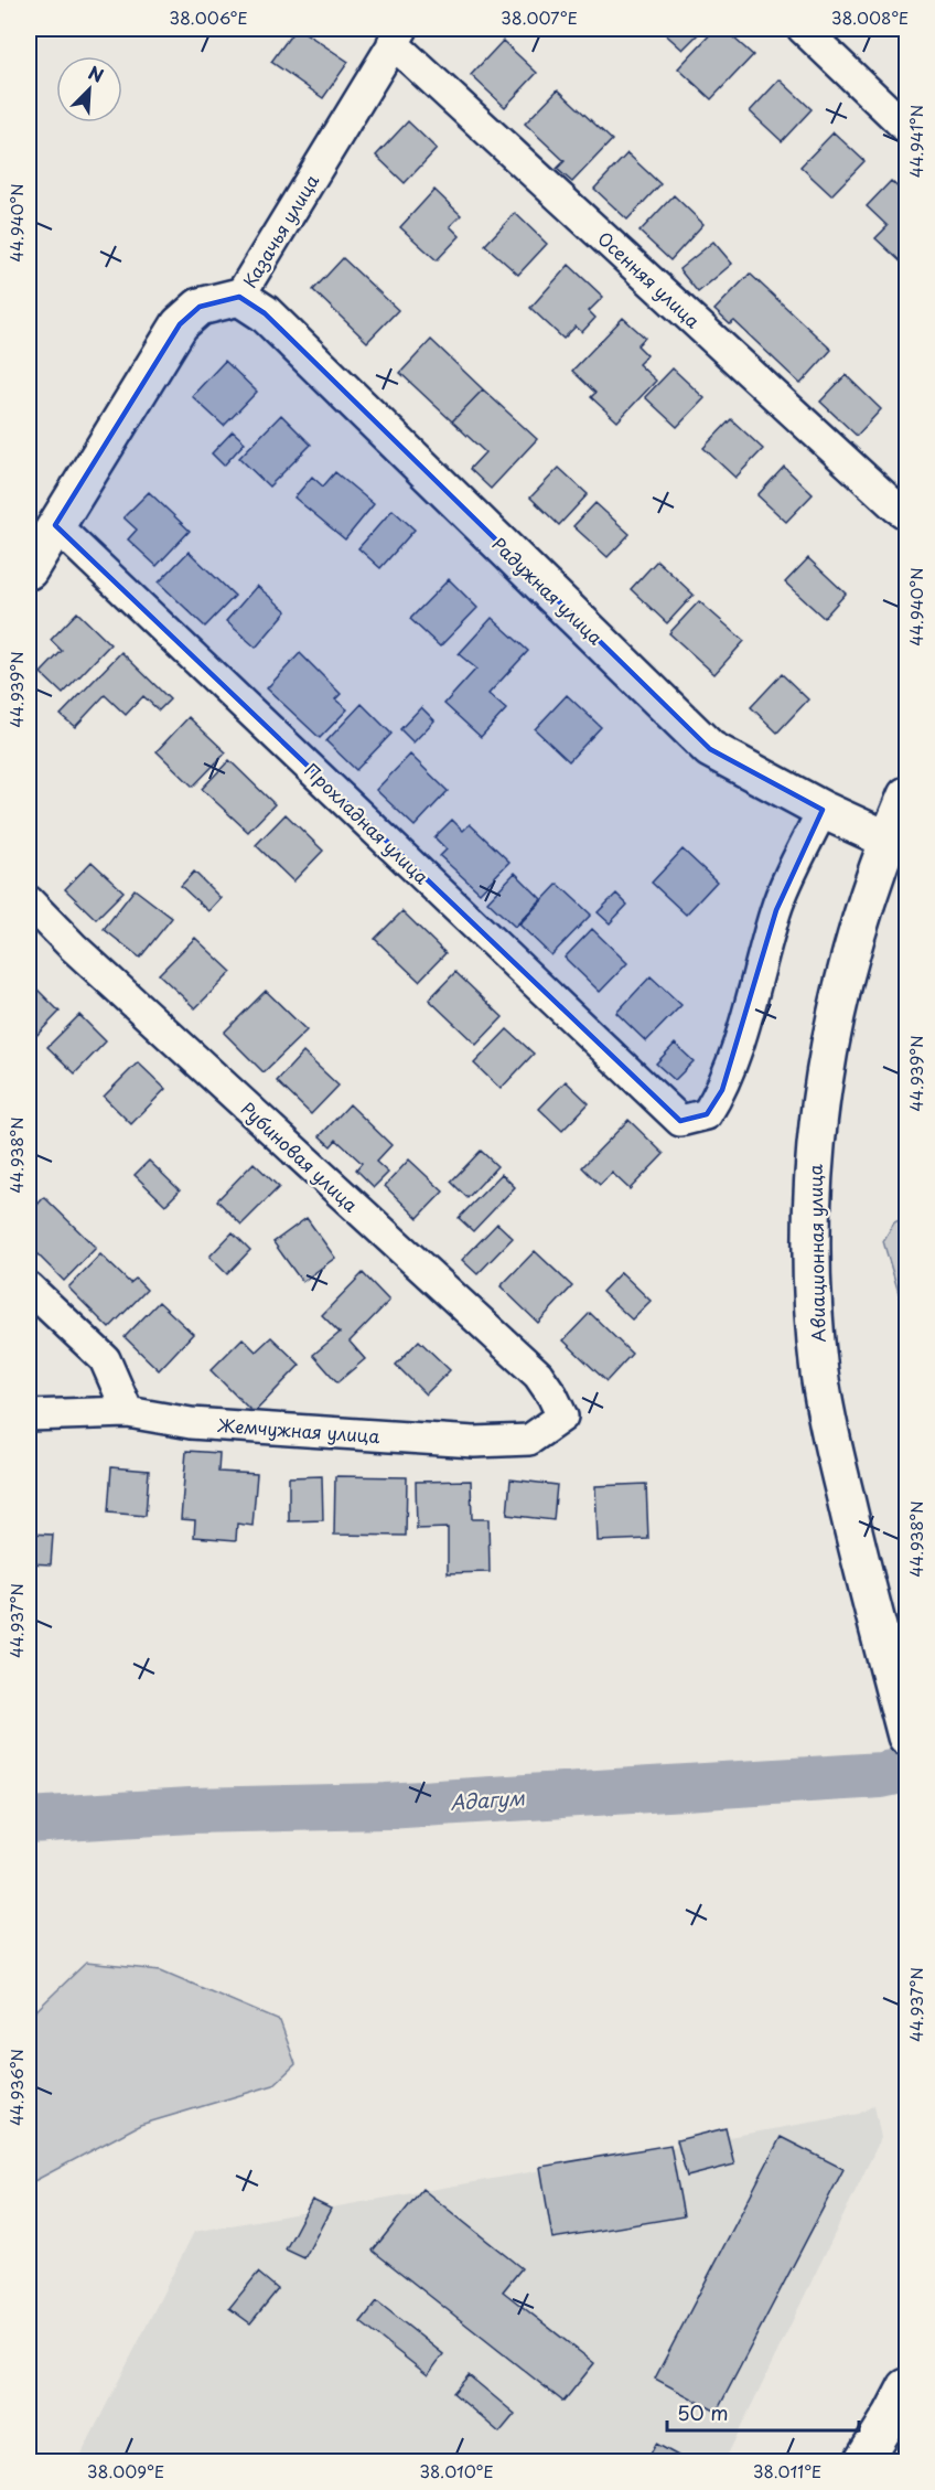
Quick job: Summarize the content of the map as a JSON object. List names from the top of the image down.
{
  "streets": {
    "main road": ["Казачья улица", "Радужная улица", "Авиационная улица"],
    "street": [
      "Осенняя улица",
      "Прохладная улица",
      "Рубиновая улица",
      "Жемчужная улица"
    ]
  },
  "crossings": [
    ["Казачья улица", "Осенняя улица"],
    ["Казачья улица", "Радужная улица"],
    ["Казачья улица", "Прохладная улица"],
    ["Радужная улица", "Прохладная улица"],
    ["Радужная улица", "Авиационная улица"],
    ["Рубиновая улица", "Жемчужная улица"]
  ],
  "water": ["Адагум"],
  "scale_bar": "50 m",
  "north": "top right",
  "coordinates": [
    "38.006°E",
    "38.007°E",
    "38.008°E",
    "44.941°N",
    "44.940°N",
    "44.939°N",
    "44.938°N",
    "44.937°N",
    "44.936°N",
    "38.009°E",
    "38.010°E",
    "38.011°E"
  ]
}
